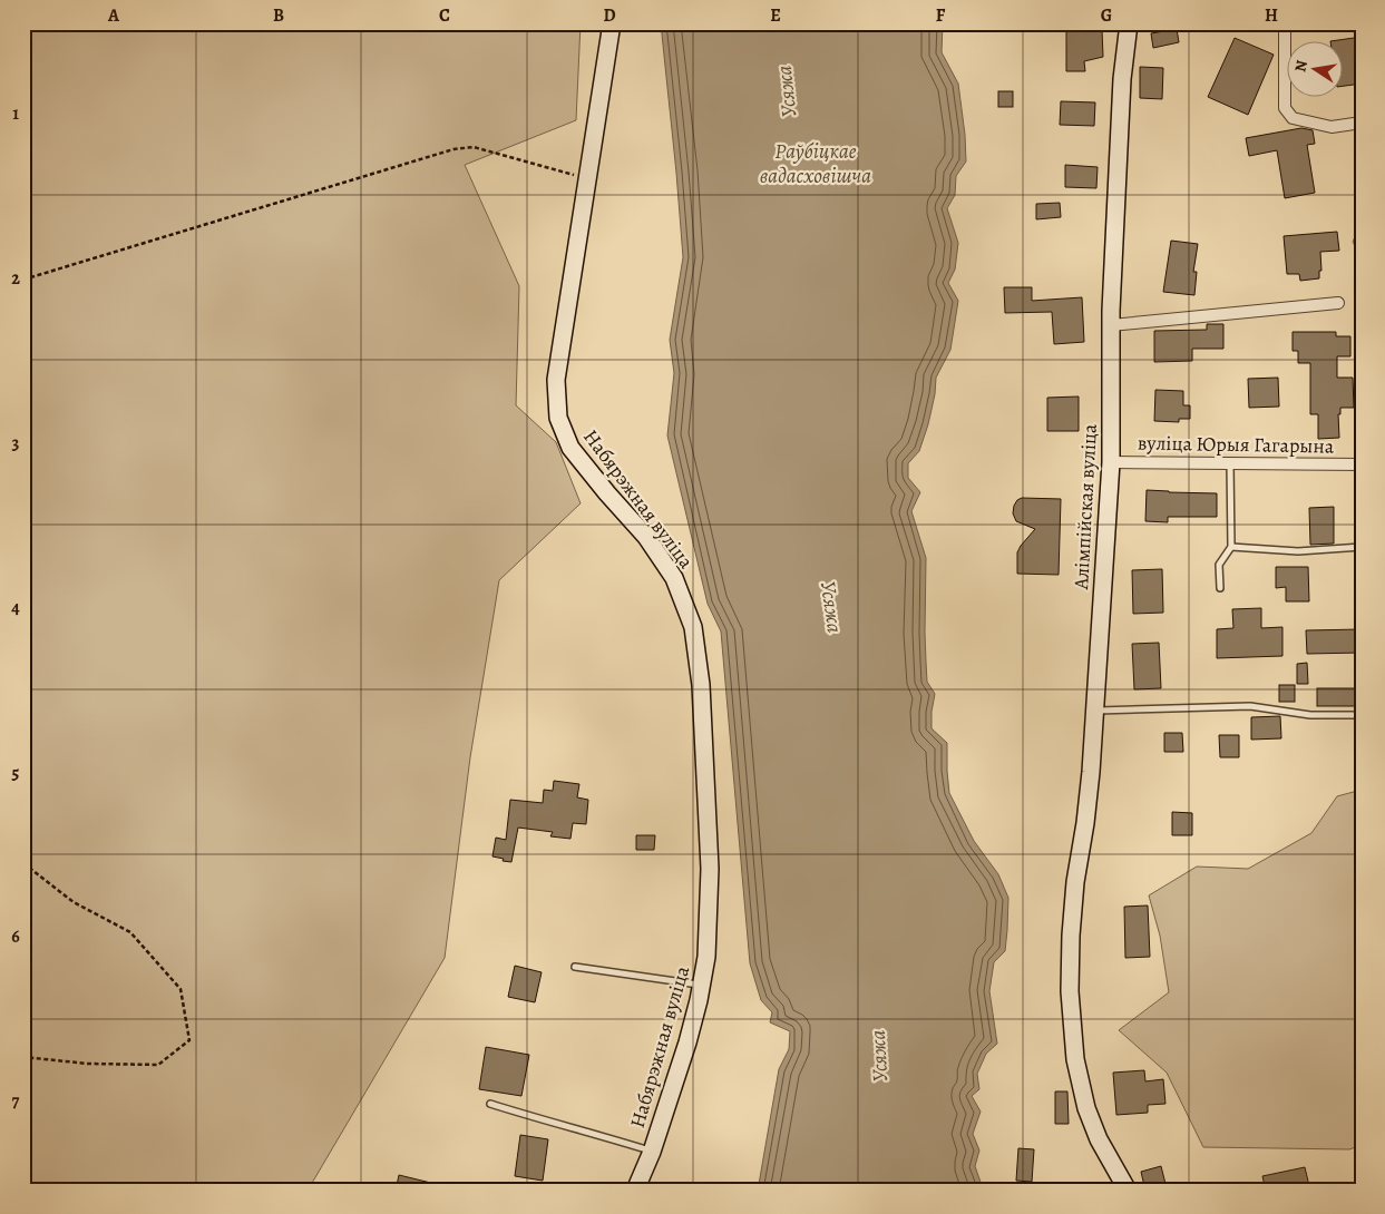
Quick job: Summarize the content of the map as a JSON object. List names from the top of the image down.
{
  "streets": {
    "street": ["вуліца Юрыя Гагарына", "Набярэжная вуліца", "Алімпійская вуліца"]
  },
  "crossings": [
    ["вуліца Юрыя Гагарына", "Алімпійская вуліца"]
  ],
  "water": ["Усяжа", "Раўбіцкае вадасховішча"],
  "north": "left",
  "grid": {
    "columns": [
      "A",
      "B",
      "C",
      "D",
      "E",
      "F",
      "G",
      "H"
    ],
    "rows": [
      "1",
      "2",
      "3",
      "4",
      "5",
      "6",
      "7"
    ]
  }
}
